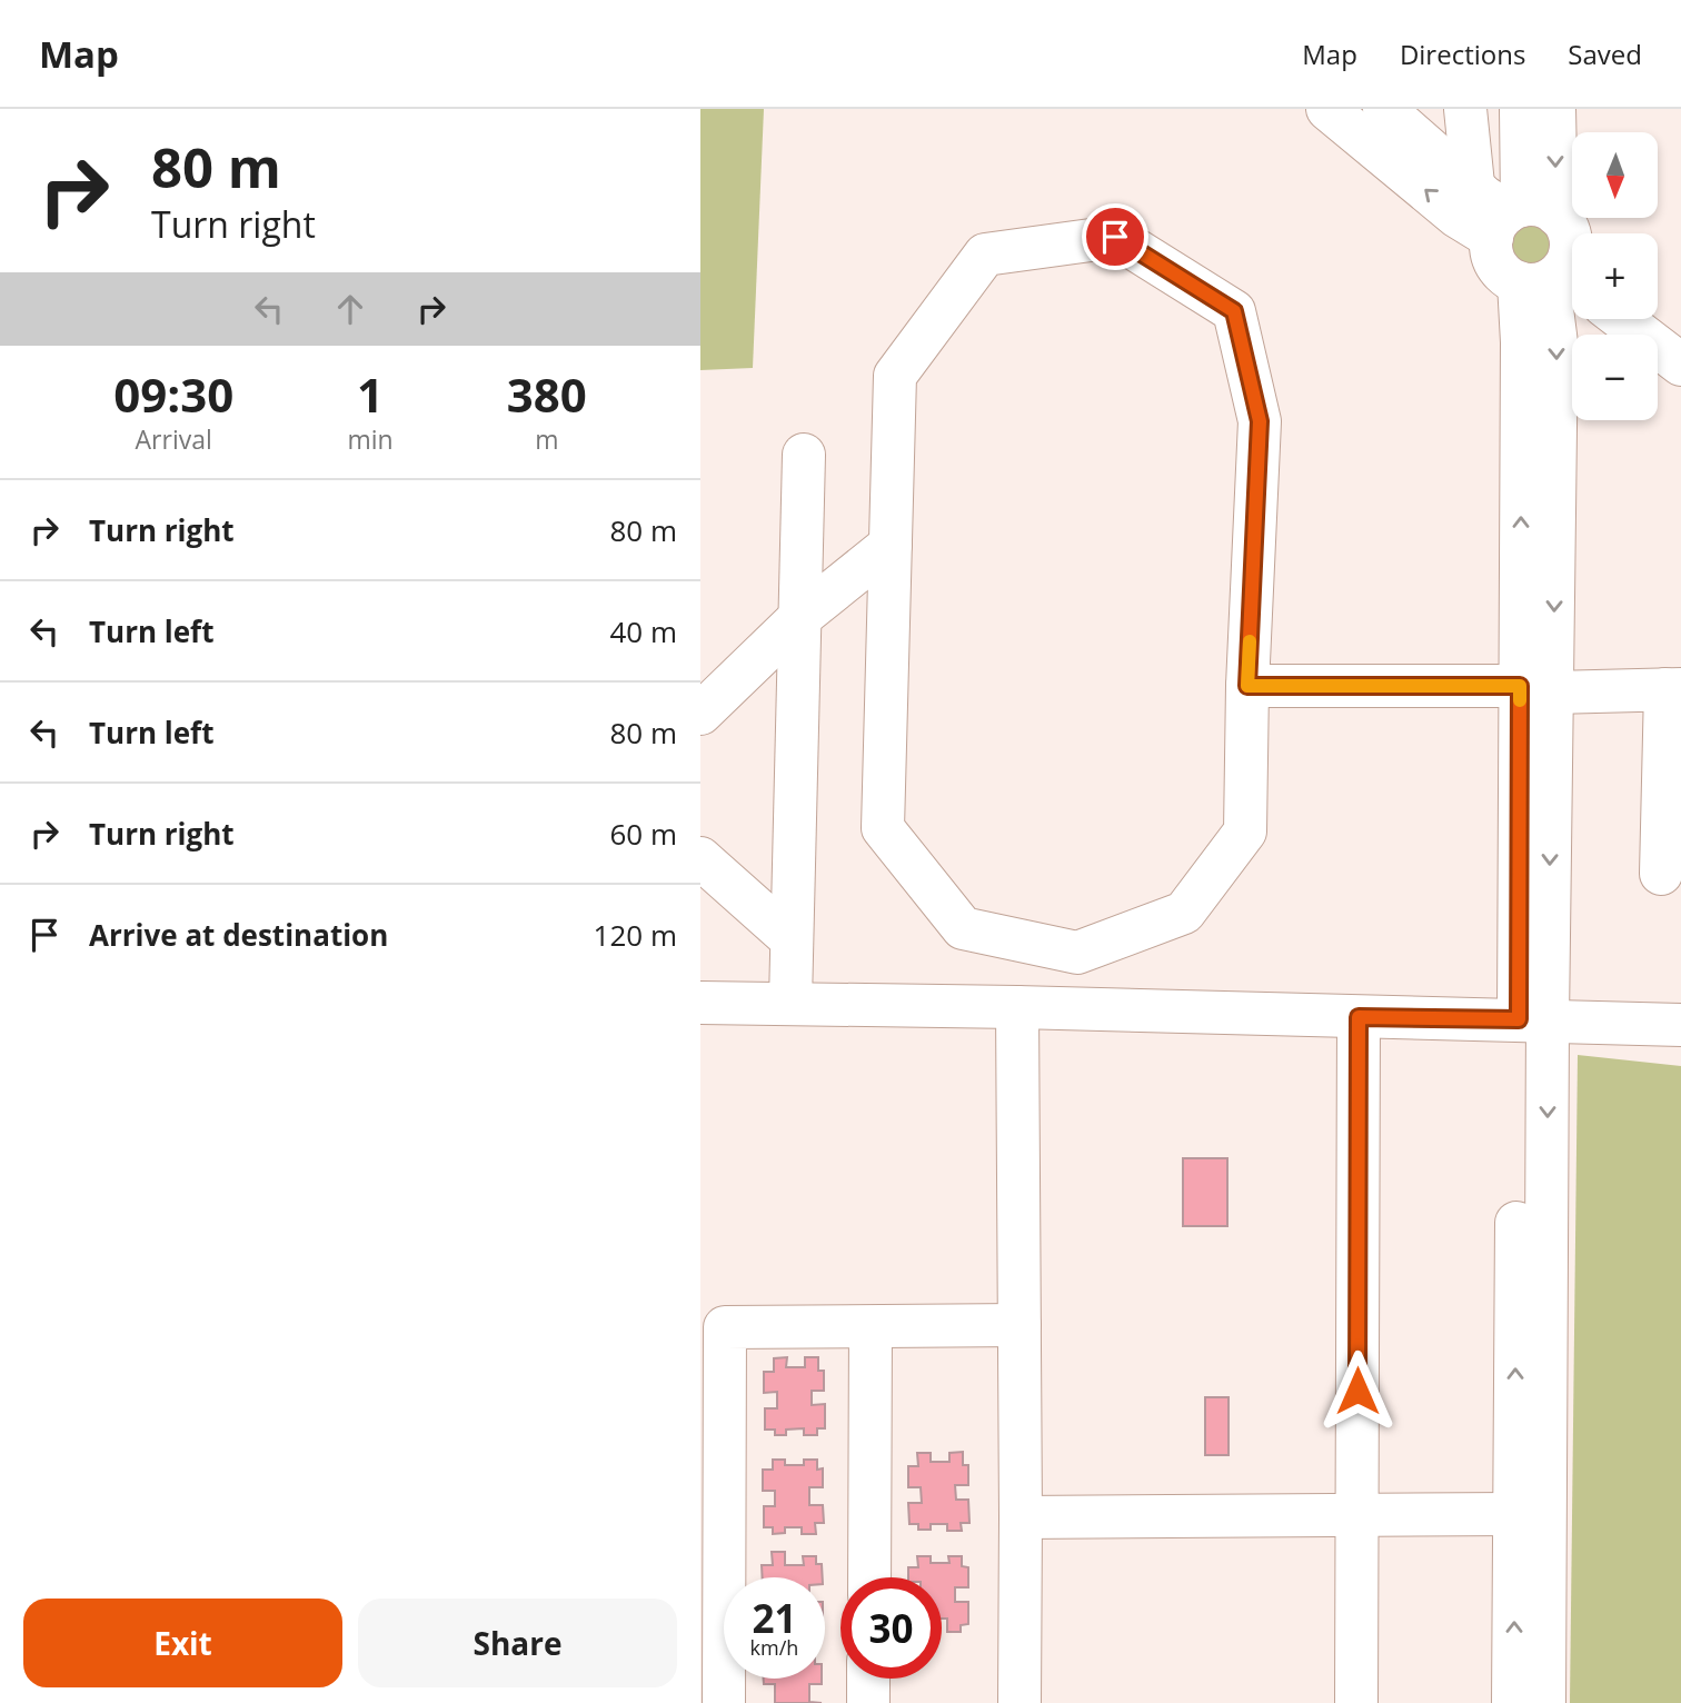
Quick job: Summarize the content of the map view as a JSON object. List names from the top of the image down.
{
  "north": "bottom",
  "page": {
    "header": "Map",
    "nav": ["Map", "Directions", "Saved"],
    "turn": ["80 m", "Turn right"],
    "map_buttons": ["+", "−"],
    "eta": [
      "09:30",
      "Arrival",
      "1",
      "min",
      "380",
      "m"
    ],
    "list": [
      {
        "name": "Turn right",
        "value": "80 m"
      },
      {
        "name": "Turn left",
        "value": "40 m"
      },
      {
        "name": "Turn left",
        "value": "80 m"
      },
      {
        "name": "Turn right",
        "value": "60 m"
      },
      {
        "name": "Arrive at destination",
        "value": "120 m"
      }
    ],
    "speed": "21 km/h",
    "limit": "30",
    "buttons": ["Exit", "Share"]
  }
}
